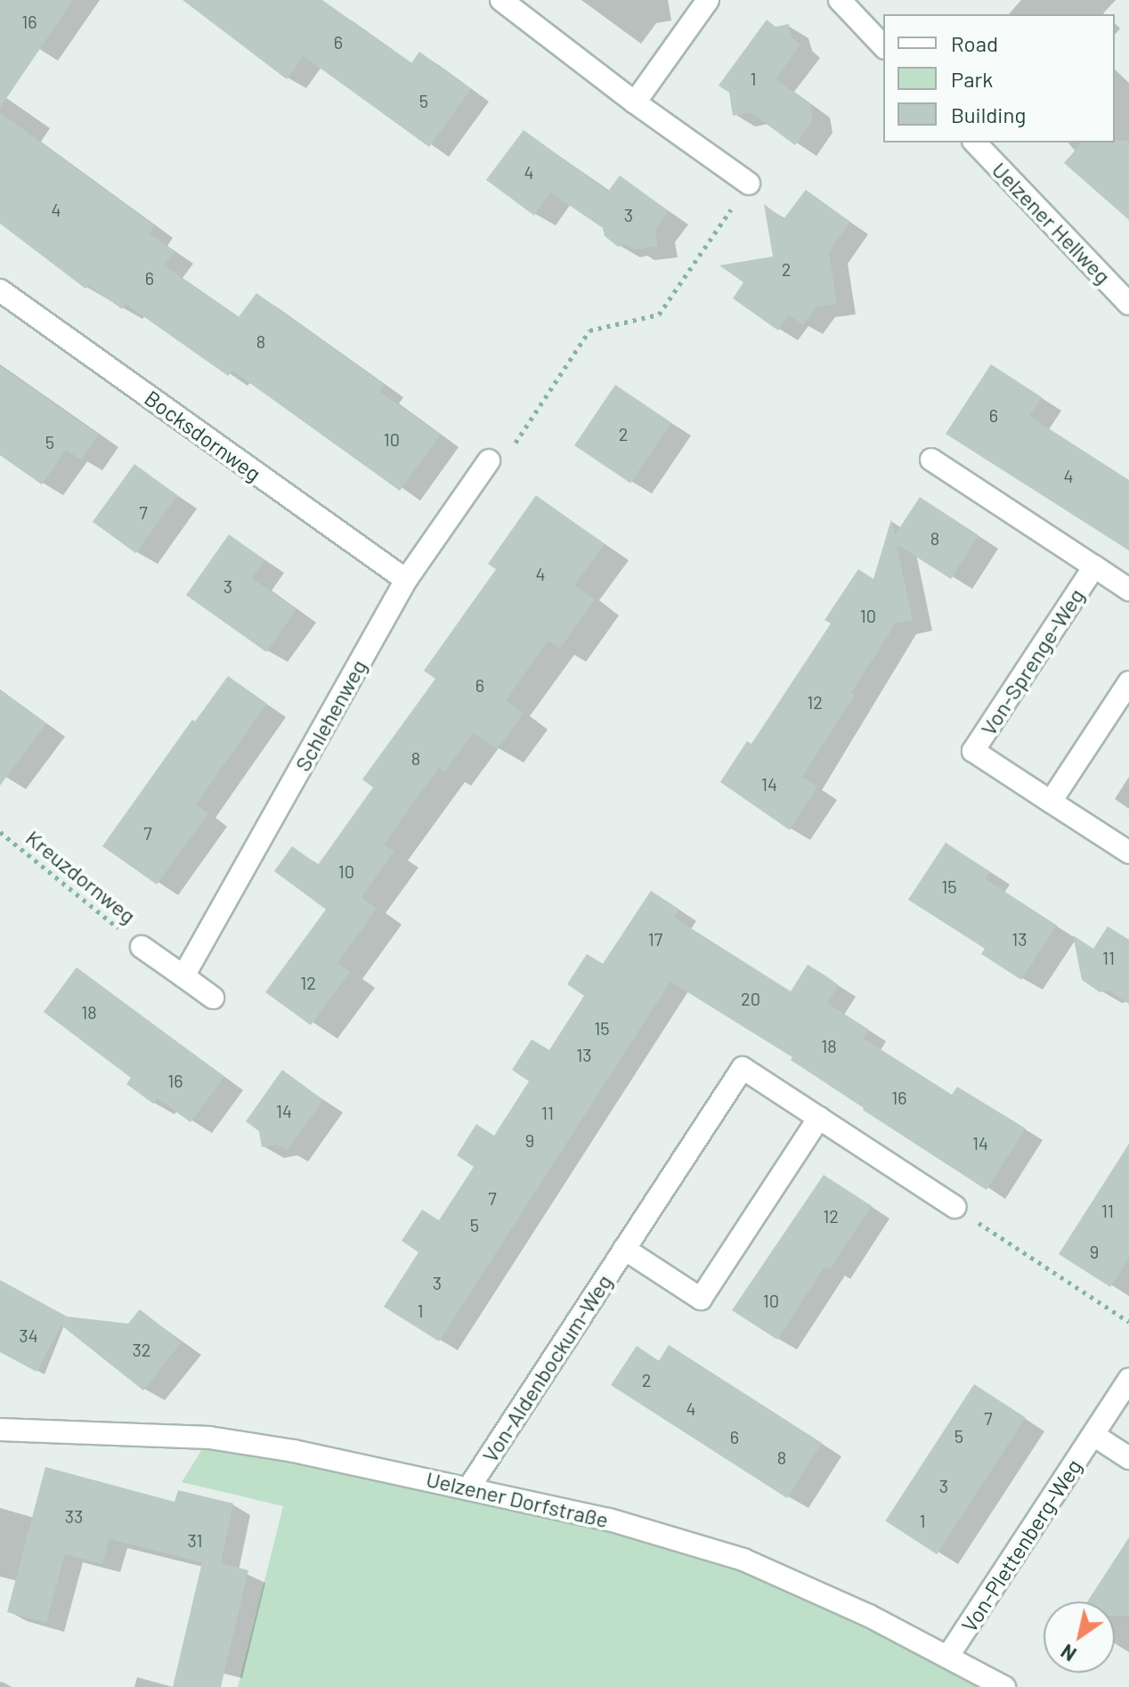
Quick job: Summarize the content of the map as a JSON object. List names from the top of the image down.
{
  "streets": {
    "street": [
      "Uelzener Hellweg",
      "Bocksdornweg",
      "Von-Sprenge-Weg",
      "Schlehenweg",
      "Von-Aldenbockum-Weg",
      "Uelzener Dorfstraße",
      "Von-Plettenberg-Weg"
    ],
    "path": ["Kreuzdornweg"]
  },
  "crossings": [
    ["Bocksdornweg", "Schlehenweg"],
    ["Von-Aldenbockum-Weg", "Uelzener Dorfstraße"],
    ["Uelzener Dorfstraße", "Von-Plettenberg-Weg"]
  ],
  "house_numbers": [
    "16",
    "6",
    "1",
    "5",
    "4",
    "4",
    "3",
    "2",
    "6",
    "8",
    "6",
    "2",
    "10",
    "5",
    "4",
    "7",
    "8",
    "4",
    "3",
    "10",
    "6",
    "12",
    "8",
    "14",
    "7",
    "10",
    "15",
    "17",
    "13",
    "11",
    "12",
    "20",
    "18",
    "15",
    "18",
    "13",
    "16",
    "16",
    "14",
    "11",
    "9",
    "14",
    "7",
    "11",
    "12",
    "5",
    "9",
    "3",
    "10",
    "1",
    "34",
    "32",
    "2",
    "4",
    "7",
    "5",
    "6",
    "8",
    "3",
    "33",
    "1",
    "31"
  ],
  "legend": ["Road", "Park", "Building"],
  "north": "bottom left"
}
